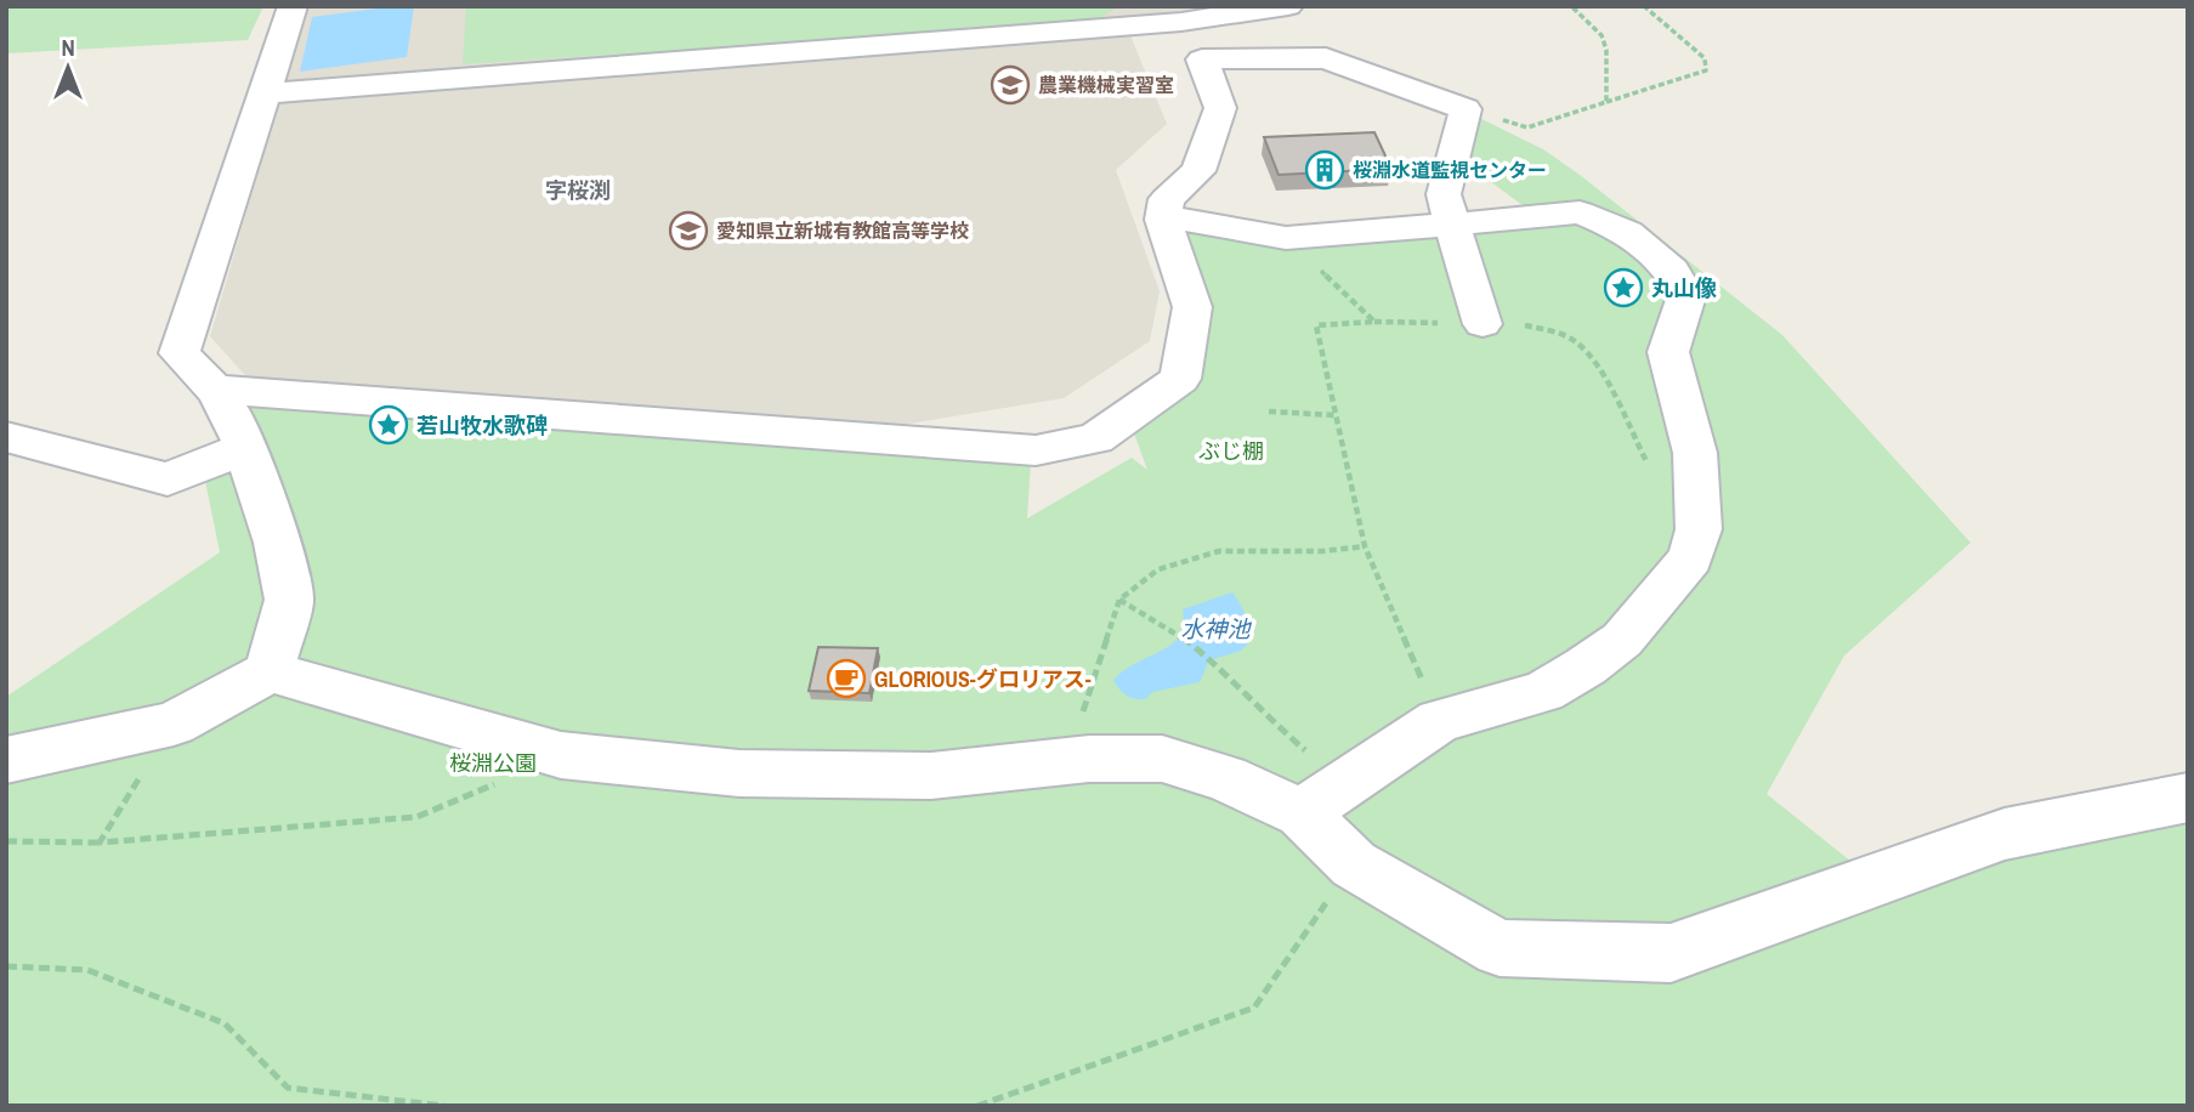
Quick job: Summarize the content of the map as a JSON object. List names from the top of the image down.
{
  "districts": ["字桜渕"],
  "water": ["水神池"],
  "parks": ["ぶじ棚", "桜淵公園"],
  "places": {
    "school or university": ["農業機械実習室", "愛知県立新城有教館高等学校"],
    "building": ["桜淵水道監視センター"],
    "place": ["丸山像", "若山牧水歌碑"],
    "cafe": ["GLORIOUS-グロリアス-"]
  },
  "north": "top"
}
